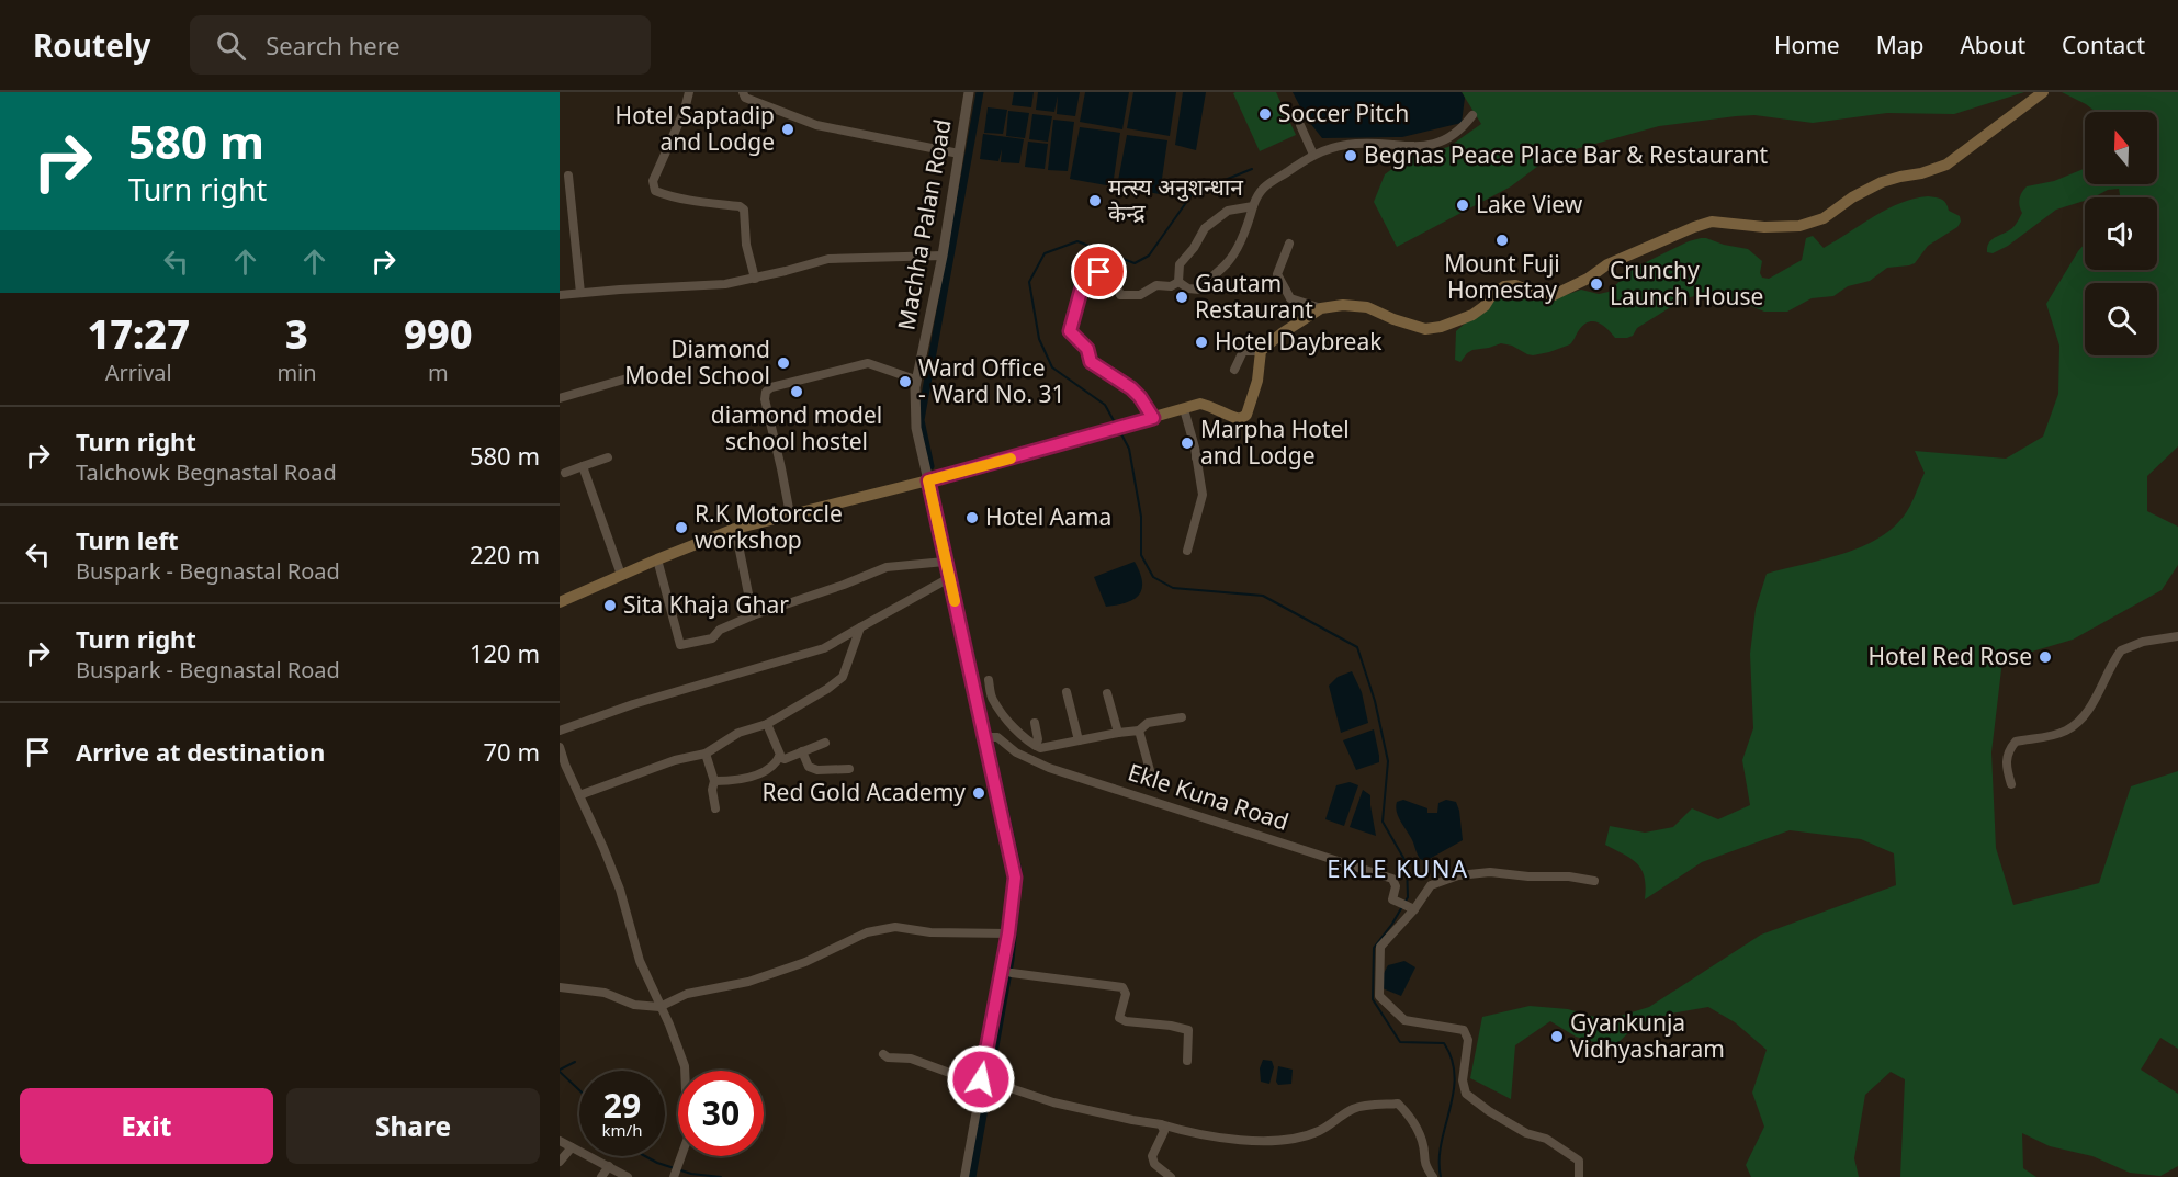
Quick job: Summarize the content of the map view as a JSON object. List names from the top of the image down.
{
  "streets": {
    "street": ["Machha Palan Road", "Ekle Kuna Road"]
  },
  "districts": ["EKLE KUNA"],
  "places": [
    "Soccer Pitch",
    "Hotel Saptadip and Lodge",
    "Begnas Peace Place Bar & Restaurant",
    "मत्स्य अनुशन्धान केन्द्र",
    "Lake View",
    "Mount Fuji Homestay",
    "Crunchy Launch House",
    "Gautam Restaurant",
    "Hotel Daybreak",
    "Diamond Model School",
    "Ward Office - Ward No. 31",
    "diamond model school hostel",
    "Marpha Hotel and Lodge",
    "Hotel Aama",
    "R.K Motorccle workshop",
    "Sita Khaja Ghar",
    "Hotel Red Rose",
    "Red Gold Academy",
    "Gyankunja Vidhyasharam"
  ],
  "north": "top",
  "page": {
    "header": "Routely",
    "search": "Search here",
    "nav": [
      "Home",
      "Map",
      "About",
      "Contact"
    ],
    "turn": ["580 m", "Turn right"],
    "eta": [
      "17:27",
      "Arrival",
      "3",
      "min",
      "990",
      "m"
    ],
    "list": [
      {
        "name": "Turn right",
        "note": "Talchowk Begnastal Road",
        "value": "580 m"
      },
      {
        "name": "Turn left",
        "note": "Buspark - Begnastal Road",
        "value": "220 m"
      },
      {
        "name": "Turn right",
        "note": "Buspark - Begnastal Road",
        "value": "120 m"
      },
      {
        "name": "Arrive at destination",
        "value": "70 m"
      }
    ],
    "speed": "29 km/h",
    "limit": "30",
    "buttons": ["Exit", "Share"]
  }
}
